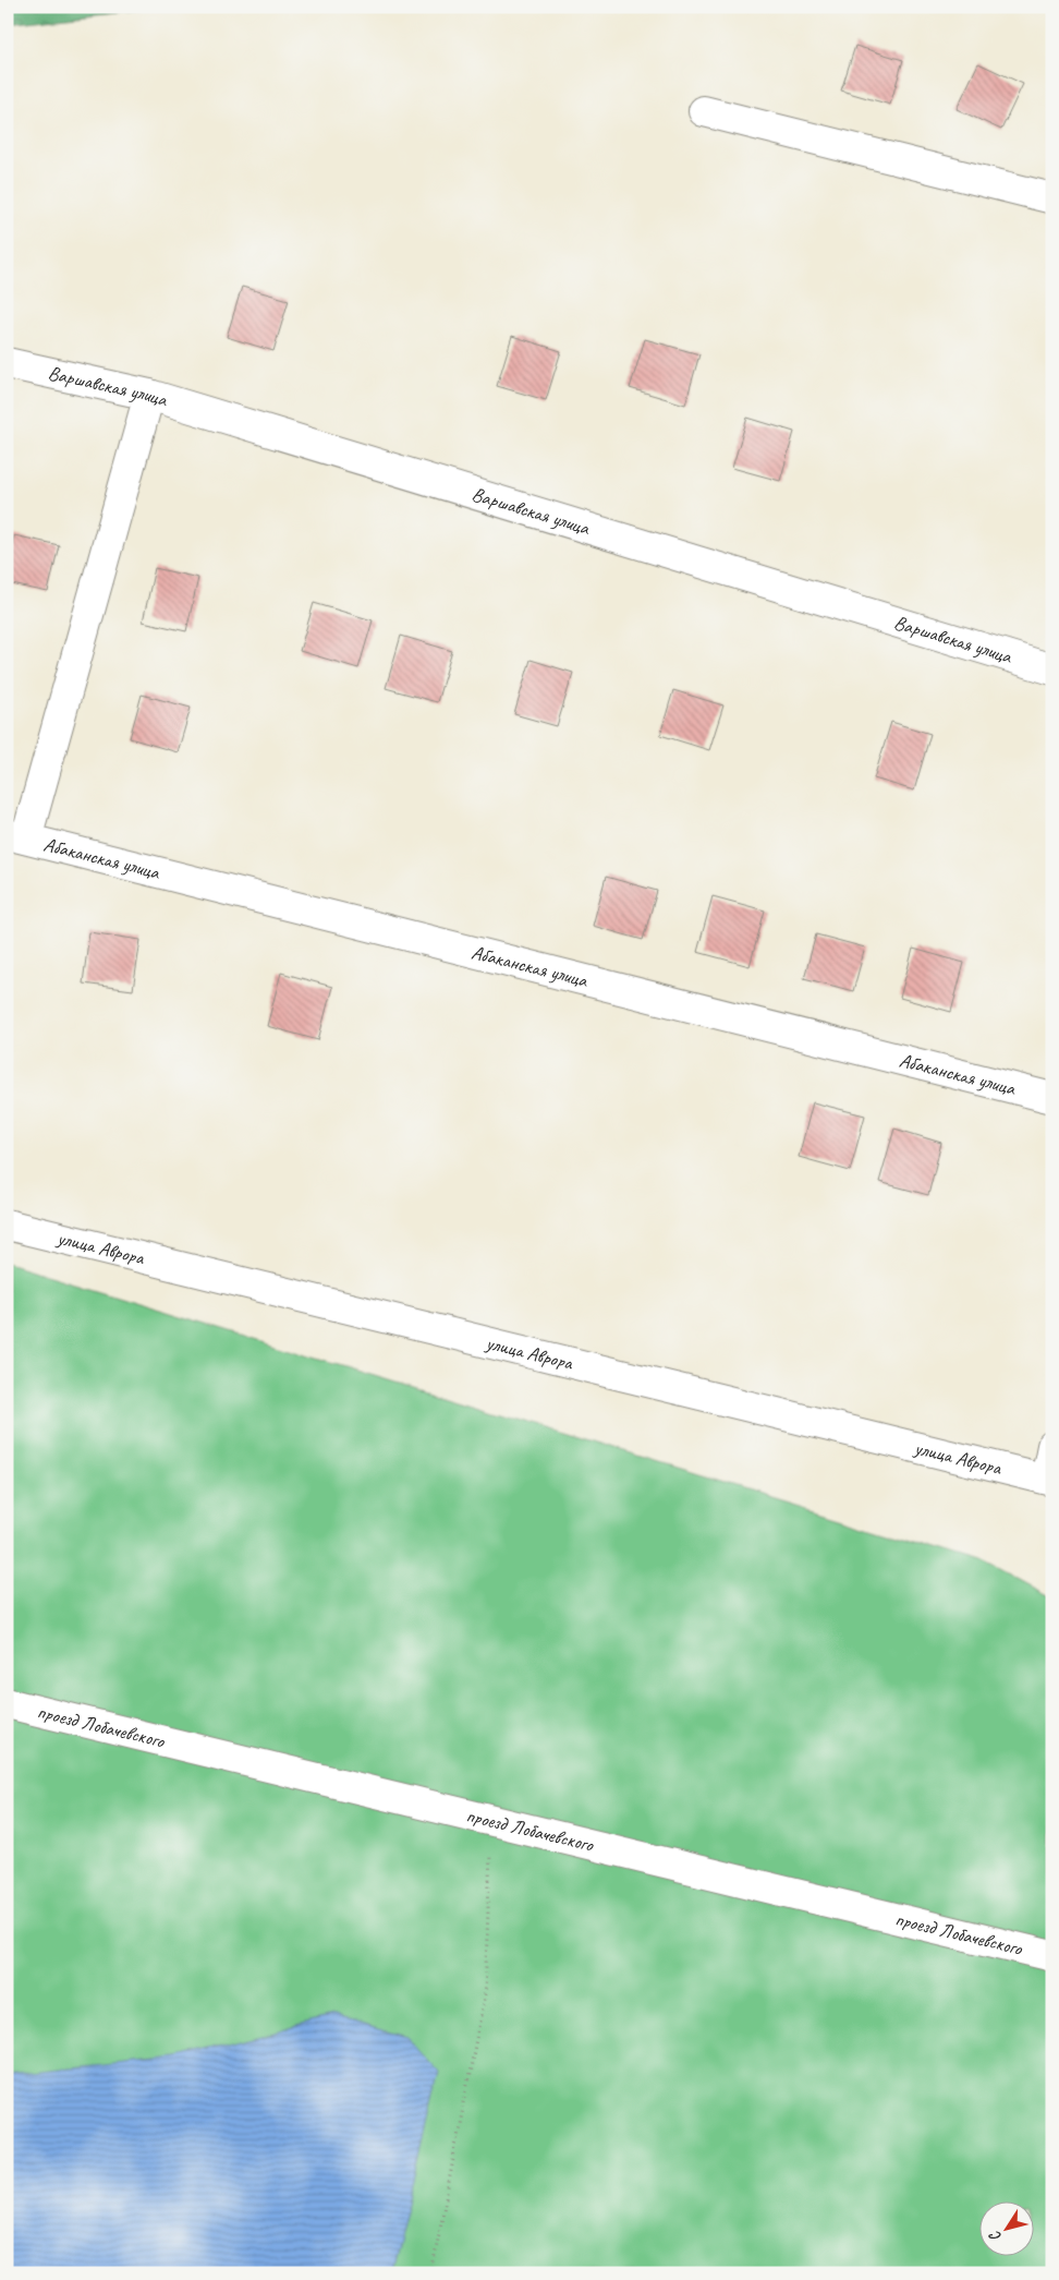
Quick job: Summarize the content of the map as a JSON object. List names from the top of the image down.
{
  "streets": {
    "street": [
      "Варшавская улица",
      "Абаканская улица",
      "улица Аврора",
      "проезд Лобачевского"
    ]
  },
  "north": "bottom left"
}
